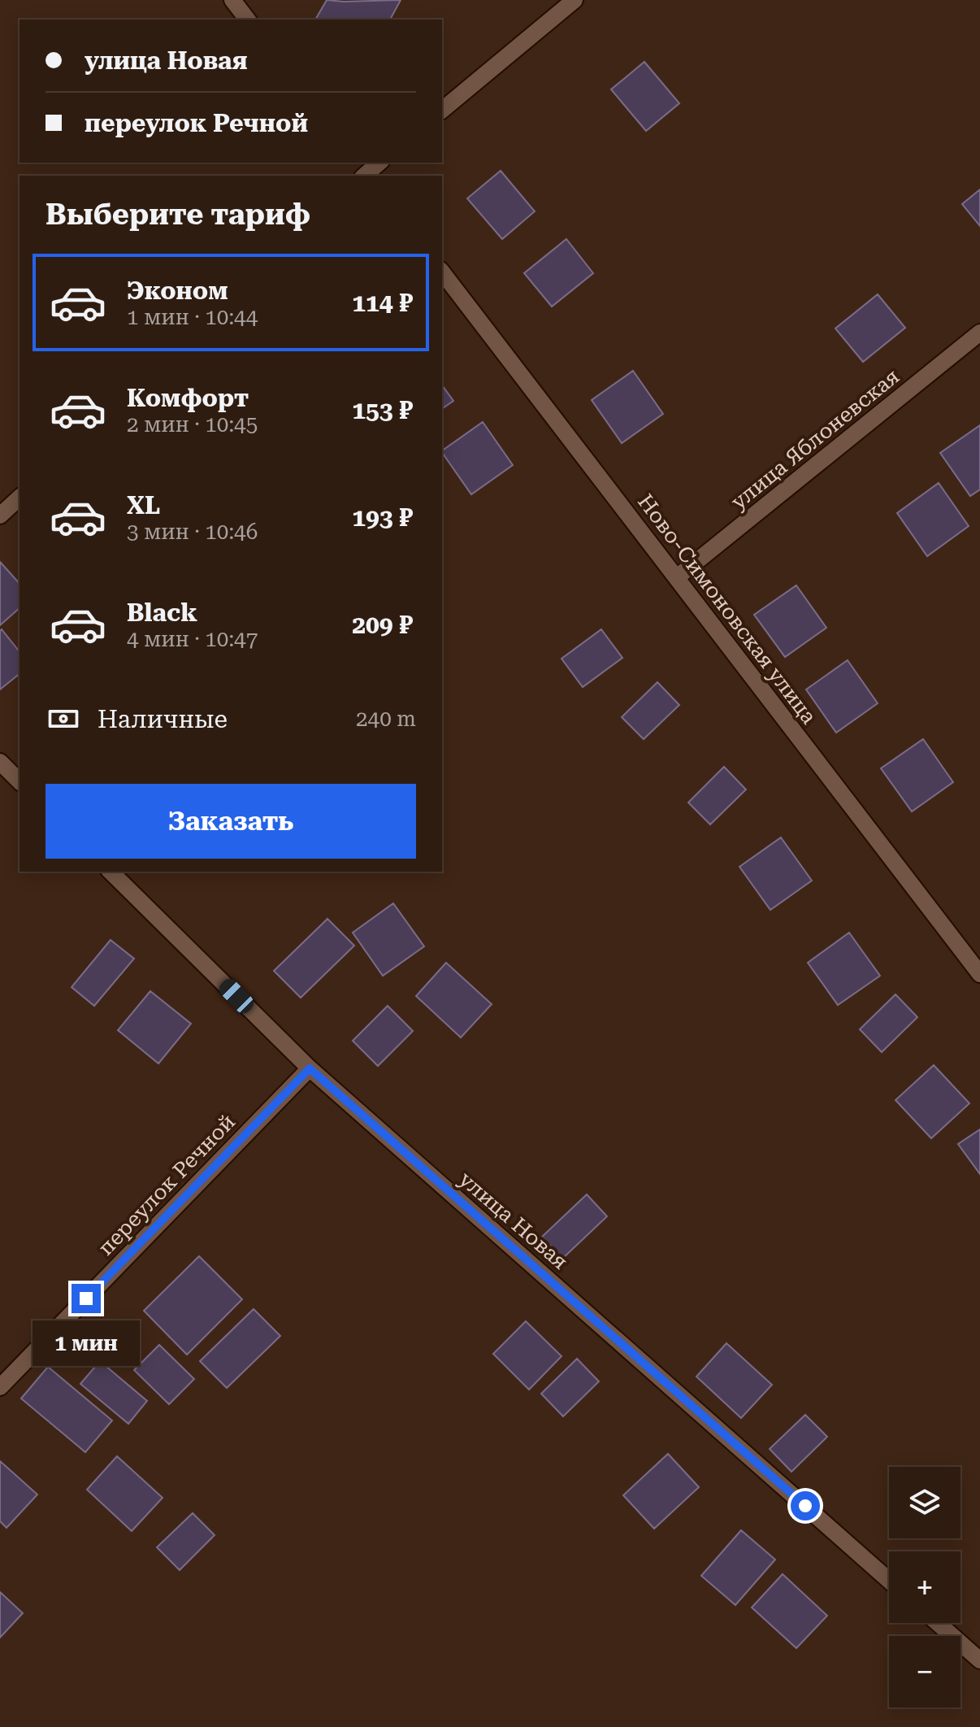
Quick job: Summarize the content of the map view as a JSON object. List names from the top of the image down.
{
  "streets": {
    "street": [
      "улица Яблоневская",
      "Ново-Симоновская улица",
      "переулок Речной",
      "улица Новая"
    ]
  },
  "crossings": [
    ["улица Яблоневская", "Ново-Симоновская улица"],
    ["переулок Речной", "улица Новая"]
  ],
  "page": {
    "banner": ["улица Новая", "переулок Речной"],
    "heading": "Выберите тариф",
    "list": [
      {
        "name": "Эконом",
        "note": "1 мин · 10:44",
        "value": "114 ₽"
      },
      {
        "name": "Комфорт",
        "note": "2 мин · 10:45",
        "value": "153 ₽"
      },
      {
        "name": "XL",
        "note": "3 мин · 10:46",
        "value": "193 ₽"
      },
      {
        "name": "Black",
        "note": "4 мин · 10:47",
        "value": "209 ₽"
      }
    ],
    "pay": ["Наличные", "240 m"],
    "buttons": "Заказать",
    "bubble": "1 мин",
    "map_buttons": ["+", "−"]
  }
}
